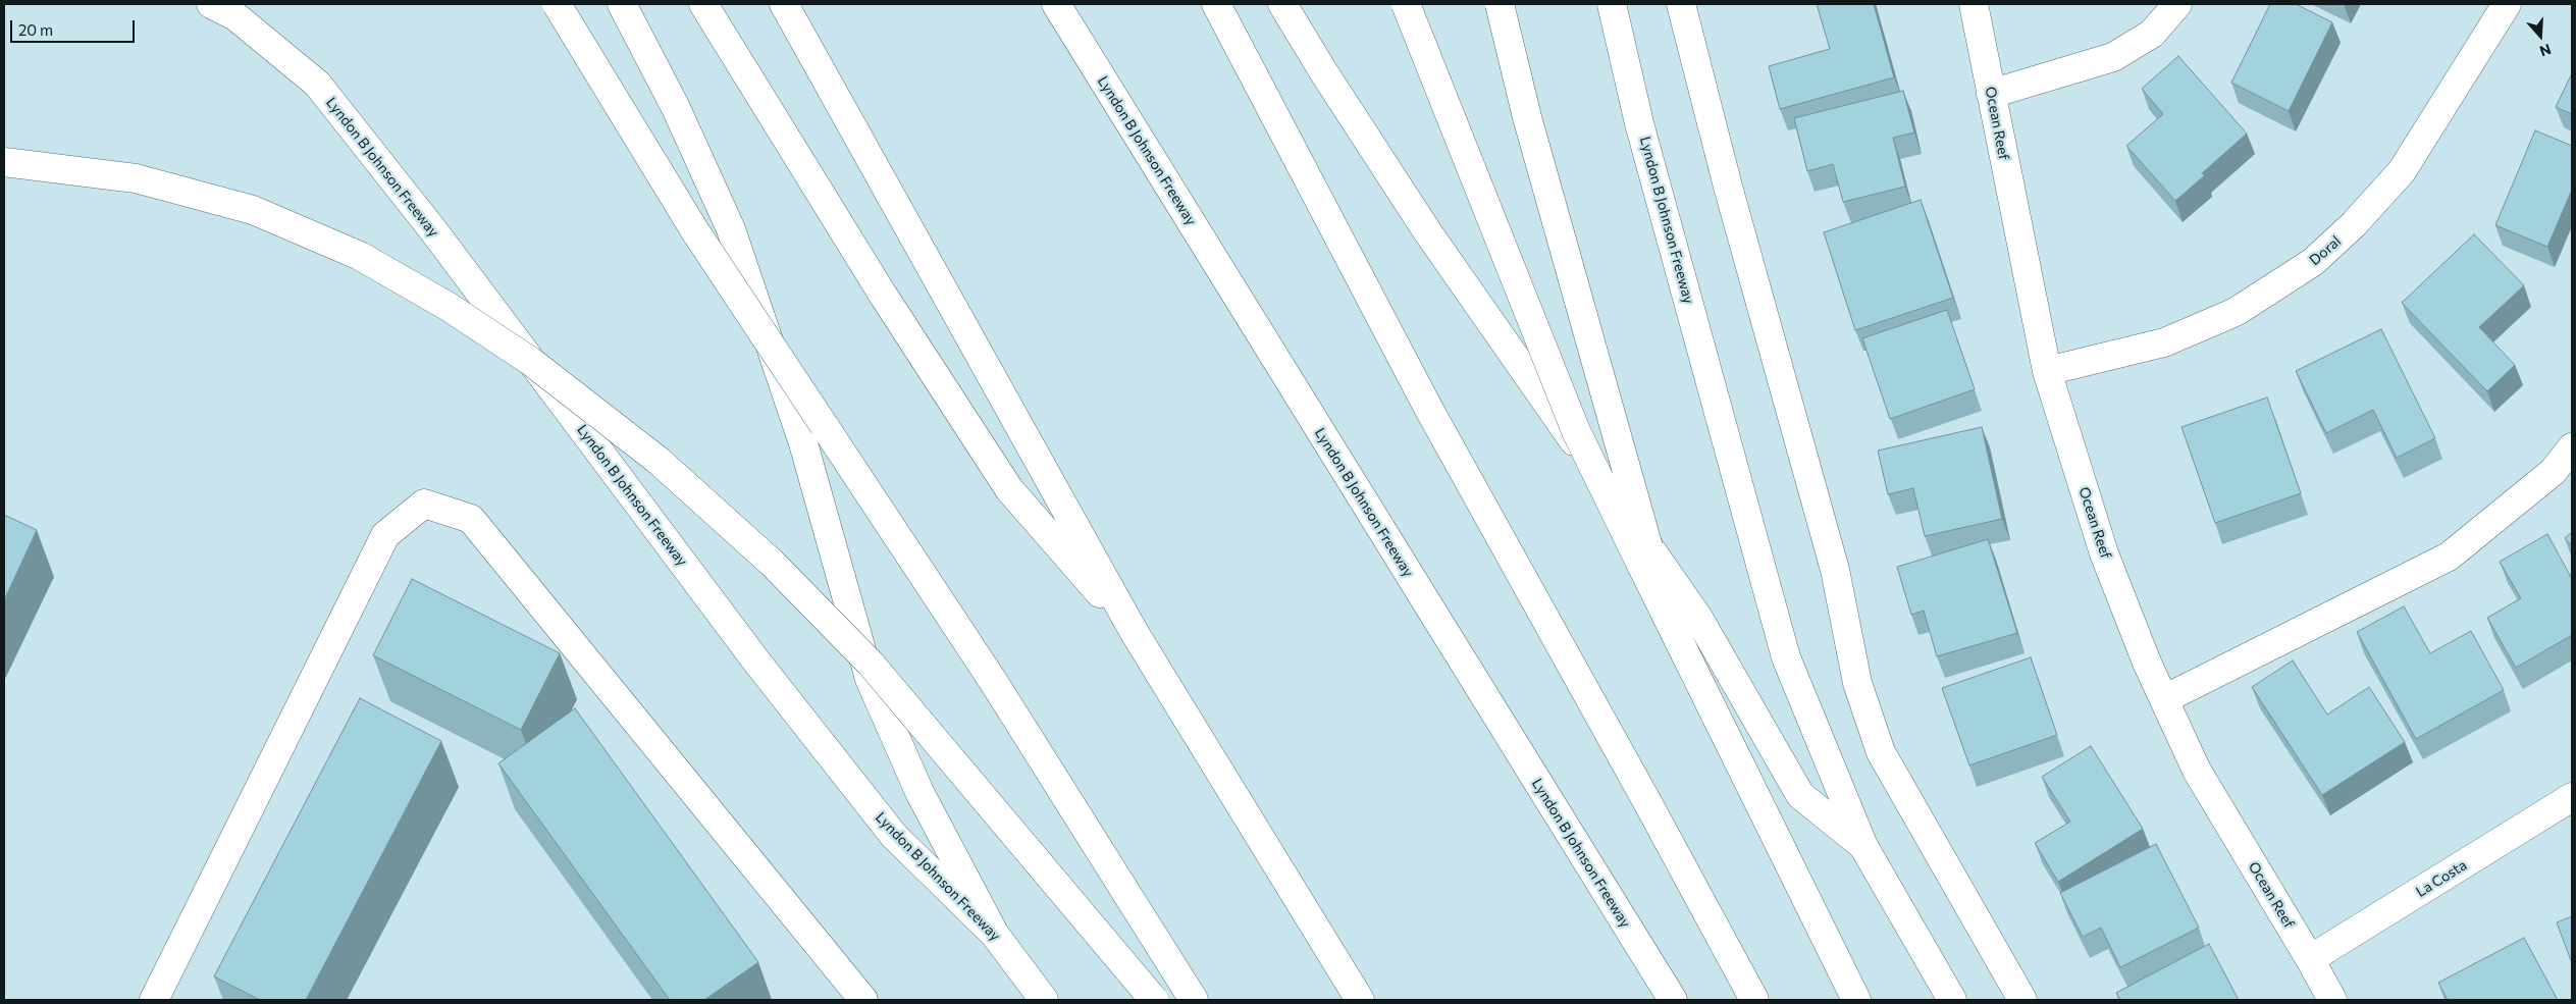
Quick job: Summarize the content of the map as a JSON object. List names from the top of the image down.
{
  "streets": {
    "main road": [
      "Ocean Reef",
      "Lyndon B Johnson Freeway",
      "Doral",
      "La Costa"
    ]
  },
  "crossings": [
    ["Ocean Reef", "Doral"],
    ["Ocean Reef", "La Costa"]
  ],
  "scale_bar": "20 m",
  "north": "bottom"
}
